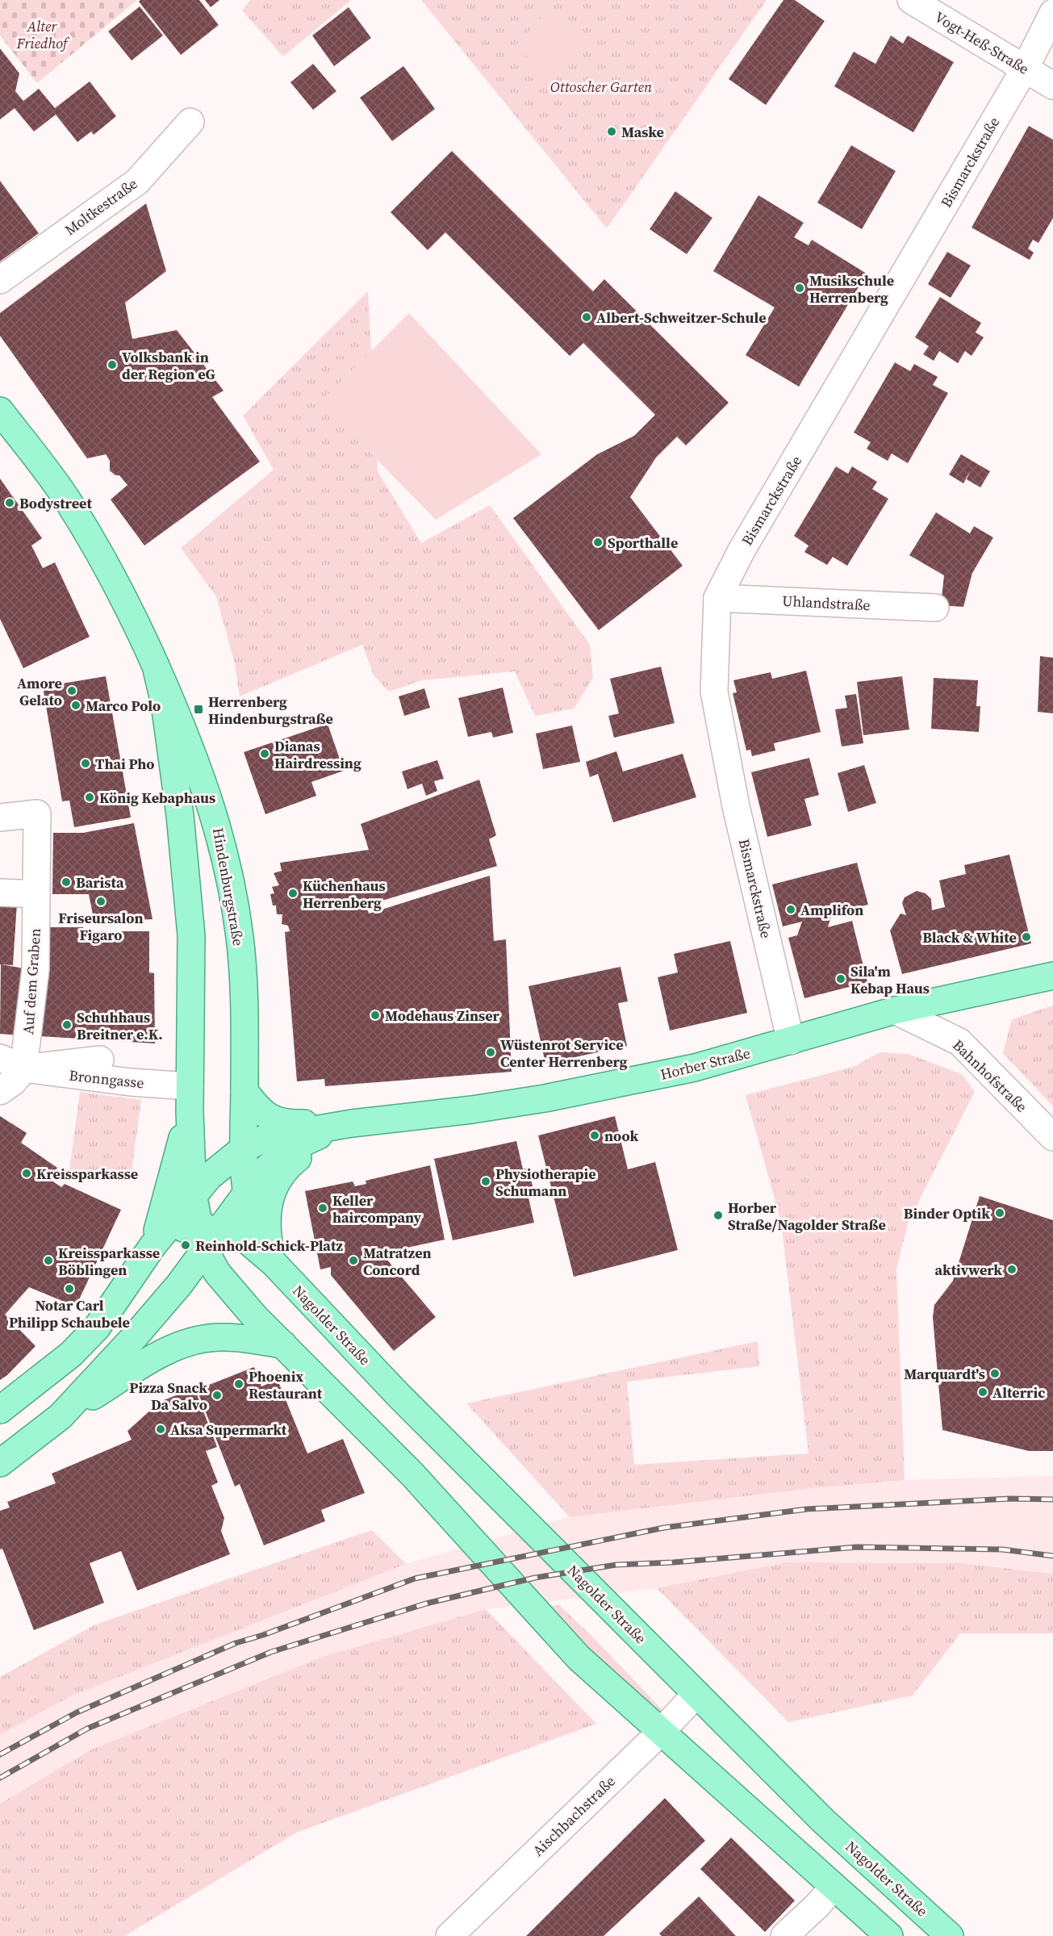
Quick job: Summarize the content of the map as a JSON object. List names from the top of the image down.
{
  "streets": {
    "main road": ["Hindenburgstraße", "Horber Straße", "Nagolder Straße"],
    "street": [
      "Vogt-Heß-Straße",
      "Bismarckstraße",
      "Moltkestraße",
      "Uhlandstraße",
      "Auf dem Graben",
      "Bahnhofstraße",
      "Bronngasse",
      "Aischbachstraße"
    ]
  },
  "crossings": [
    ["Vogt-Heß-Straße", "Bismarckstraße"],
    ["Bismarckstraße", "Uhlandstraße"],
    ["Bismarckstraße", "Horber Straße"],
    ["Hindenburgstraße", "Bronngasse"],
    ["Auf dem Graben", "Bronngasse"],
    ["Horber Straße", "Bahnhofstraße"],
    ["Nagolder Straße", "Aischbachstraße"]
  ],
  "parks": ["Alter Friedhof", "Ottoscher Garten"],
  "places": {
    "other": [
      "Maske",
      "Musikschule Herrenberg",
      "Albert-Schweitzer-Schule",
      "Volksbank in der Region eG",
      "Bodystreet",
      "Sporthalle",
      "Amore Gelato",
      "Marco Polo",
      "Dianas Hairdressing",
      "Thai Pho",
      "König Kebaphaus",
      "Barista",
      "Küchenhaus Herrenberg",
      "Friseursalon Figaro",
      "Amplifon",
      "Black & White",
      "Sila'm Kebap Haus",
      "Modehaus Zinser",
      "Schuhhaus Breitner e.K.",
      "Wüstenrot Service Center Herrenberg",
      "nook",
      "Kreissparkasse",
      "Physiotherapie Schumann",
      "Keller haircompany",
      "Binder Optik",
      "Horber Straße/Nagolder Straße",
      "Reinhold-Schick-Platz",
      "Kreissparkasse Böblingen",
      "Matratzen Concord",
      "aktivwerk",
      "Notar Carl Philipp Schaubele",
      "Marquardt's",
      "Phoenix Restaurant",
      "Alterric",
      "Pizza Snack Da Salvo",
      "Aksa Supermarkt"
    ],
    "transit": ["Herrenberg Hindenburgstraße"]
  }
}
